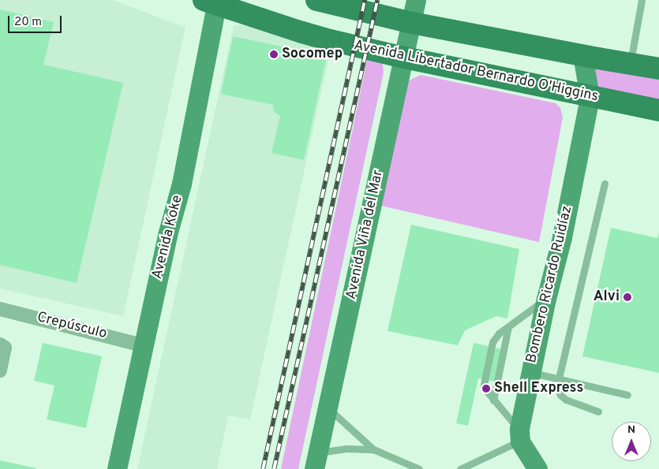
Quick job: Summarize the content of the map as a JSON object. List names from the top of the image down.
{
  "streets": {
    "main road": ["Avenida Libertador Bernardo O'Higgins"],
    "street": [
      "Avenida Viña del Mar",
      "Avenida Koke",
      "Bombero Ricardo Ruidíaz",
      "Crepúsculo"
    ]
  },
  "crossings": [
    ["Avenida Libertador Bernardo O'Higgins", "Avenida Viña del Mar"],
    ["Avenida Libertador Bernardo O'Higgins", "Avenida Koke"],
    ["Avenida Libertador Bernardo O'Higgins", "Bombero Ricardo Ruidíaz"],
    ["Avenida Koke", "Crepúsculo"]
  ],
  "places": ["Socomep", "Alvi", "Shell Express"],
  "scale_bar": "20 m",
  "north": "top"
}
